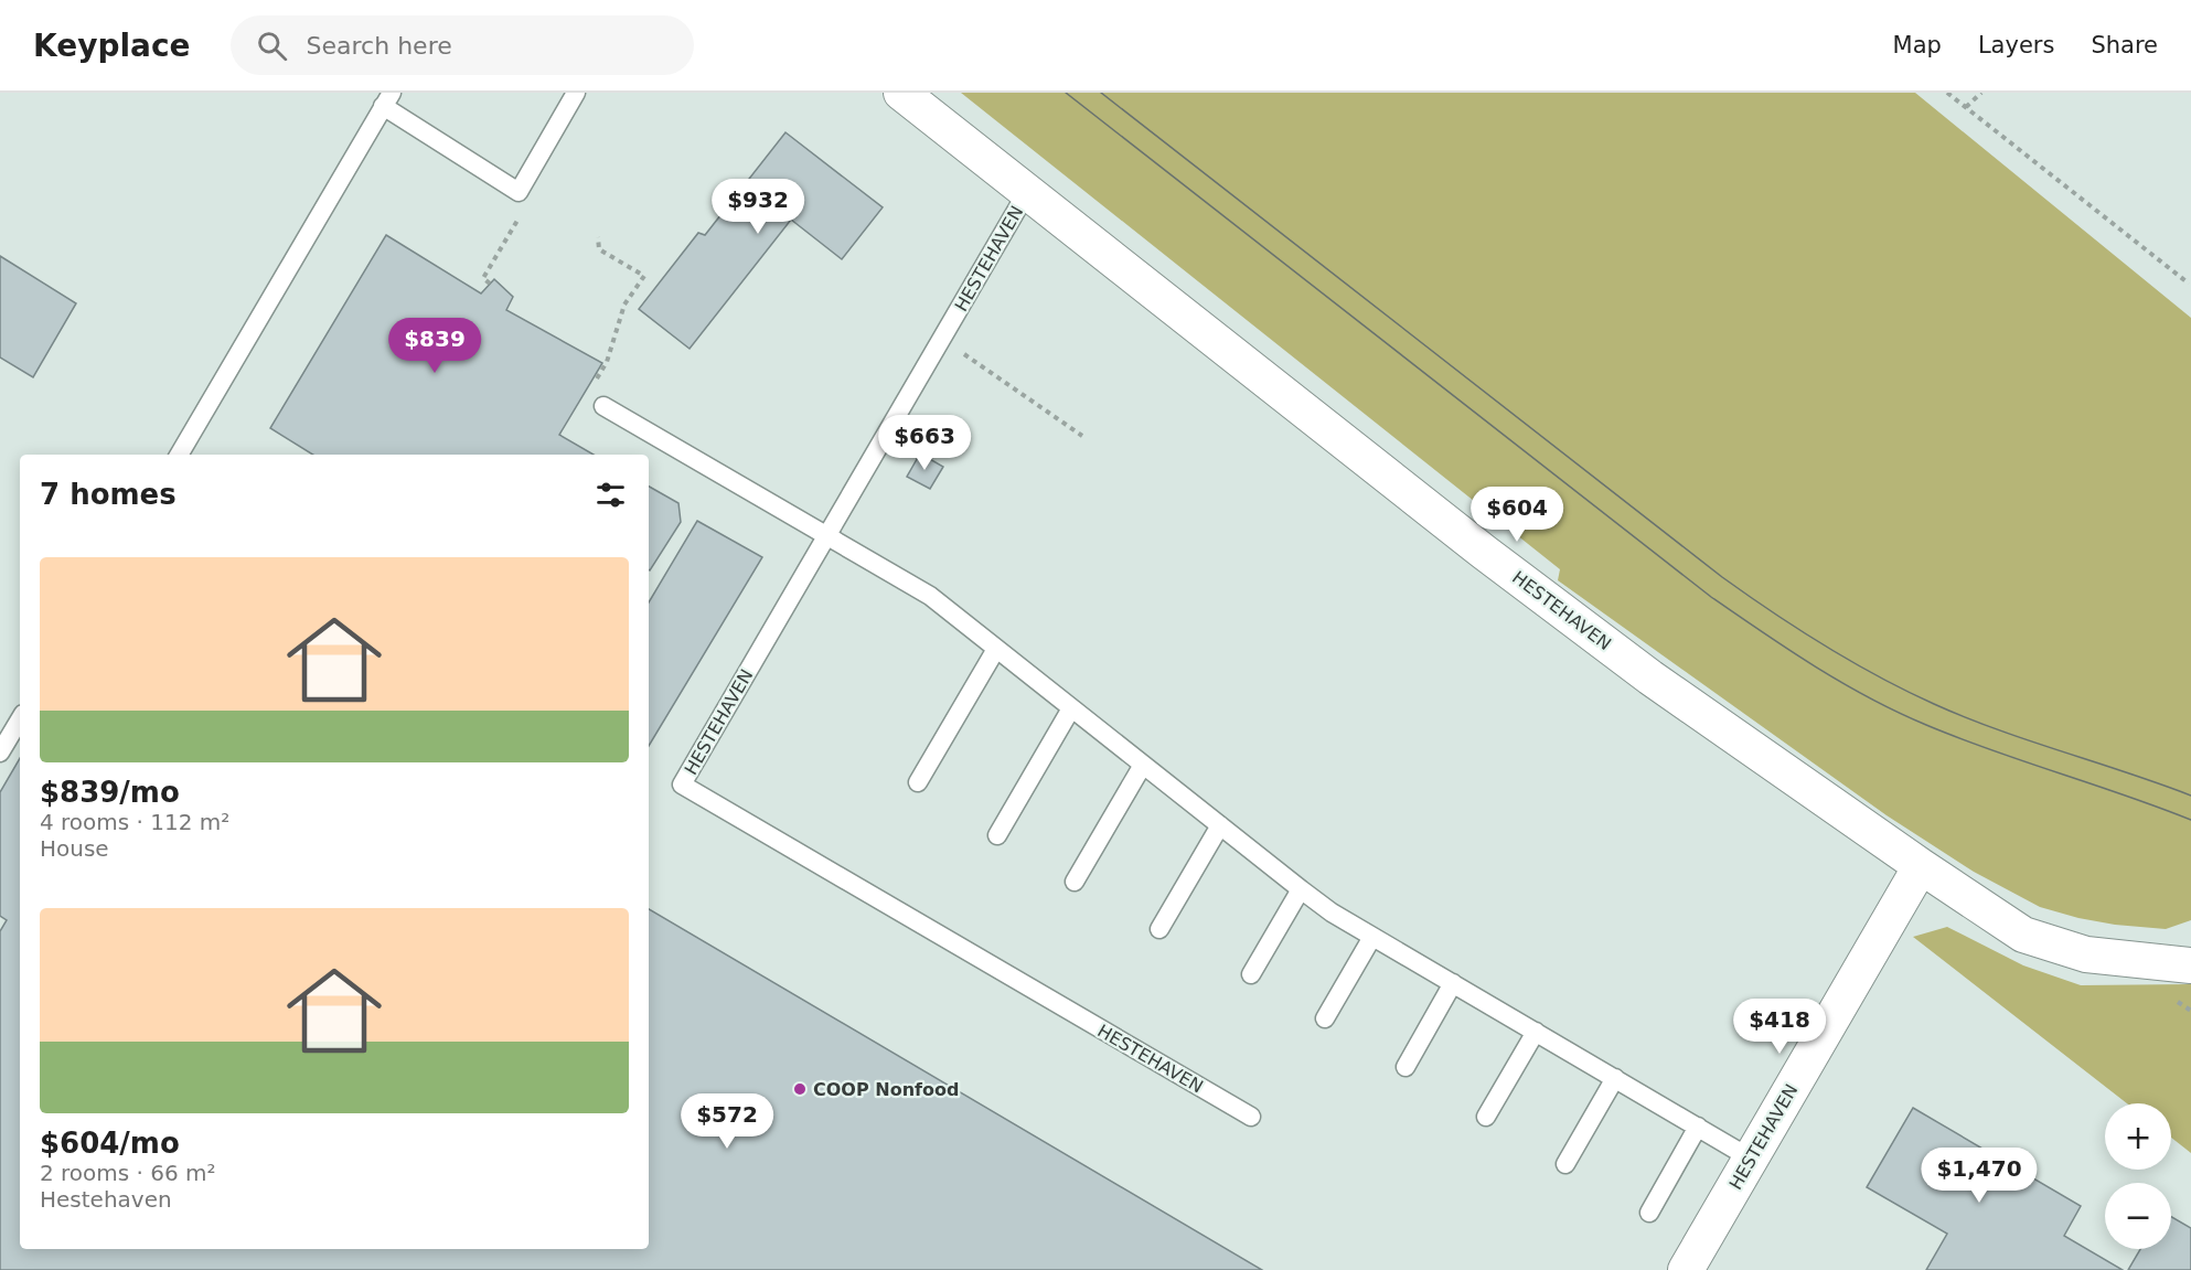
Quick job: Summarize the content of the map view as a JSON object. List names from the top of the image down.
{
  "streets": {
    "street": ["HESTEHAVEN"]
  },
  "places": ["COOP Nonfood"],
  "page": {
    "header": "Keyplace",
    "search": "Search here",
    "nav": ["Map", "Layers", "Share"],
    "price": [
      "$932",
      "$839",
      "$663",
      "$604",
      "$418",
      "$572",
      "$1,470"
    ],
    "heading": "7 homes",
    "list": [
      {
        "name": "$839/mo",
        "note": "4 rooms · 112 m² · House"
      },
      {
        "name": "$604/mo",
        "note": "2 rooms · 66 m² · Hestehaven"
      }
    ],
    "map_buttons": ["+", "−"]
  }
}
